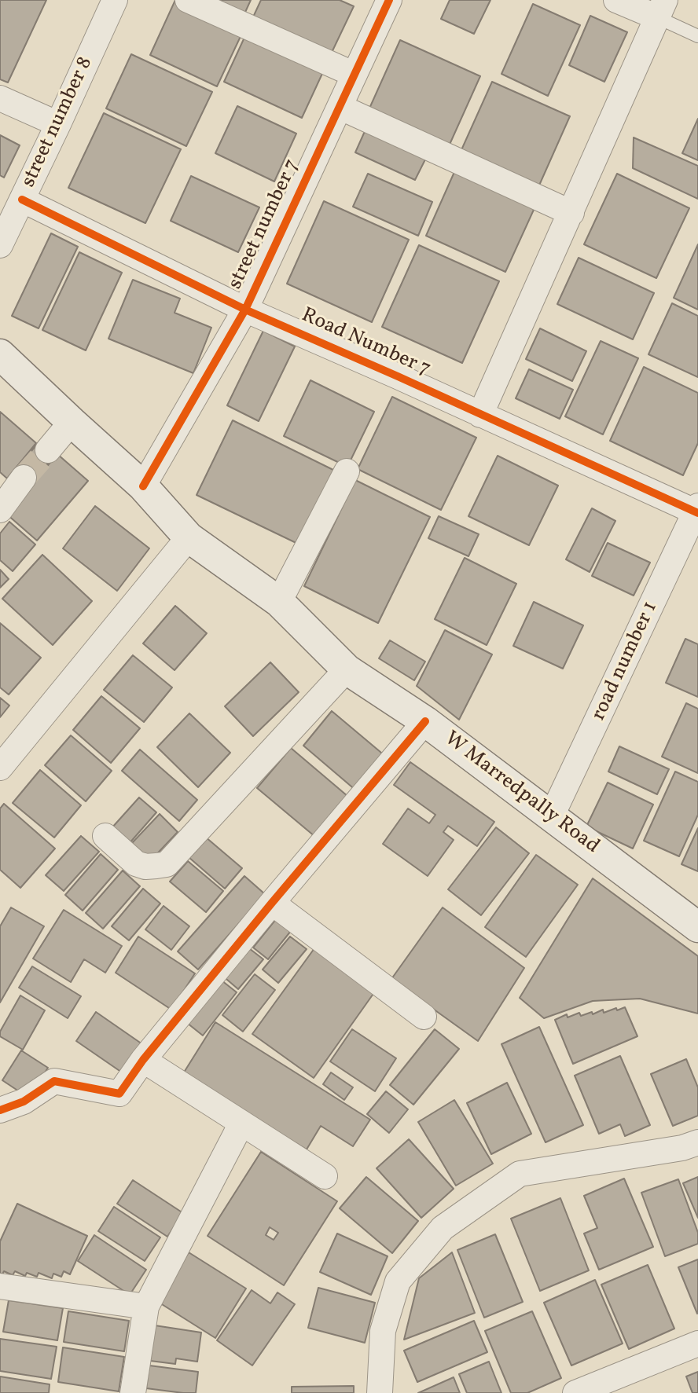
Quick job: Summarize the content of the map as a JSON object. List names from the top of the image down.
{
  "streets": {
    "main road": ["W Marredpally Road"],
    "street": [
      "street number 8",
      "street number 7",
      "Road Number 7",
      "road number 1"
    ]
  },
  "crossings": [
    ["street number 8", "Road Number 7"],
    ["street number 7", "Road Number 7"],
    ["street number 7", "W Marredpally Road"],
    ["Road Number 7", "road number 1"],
    ["road number 1", "W Marredpally Road"]
  ]
}
